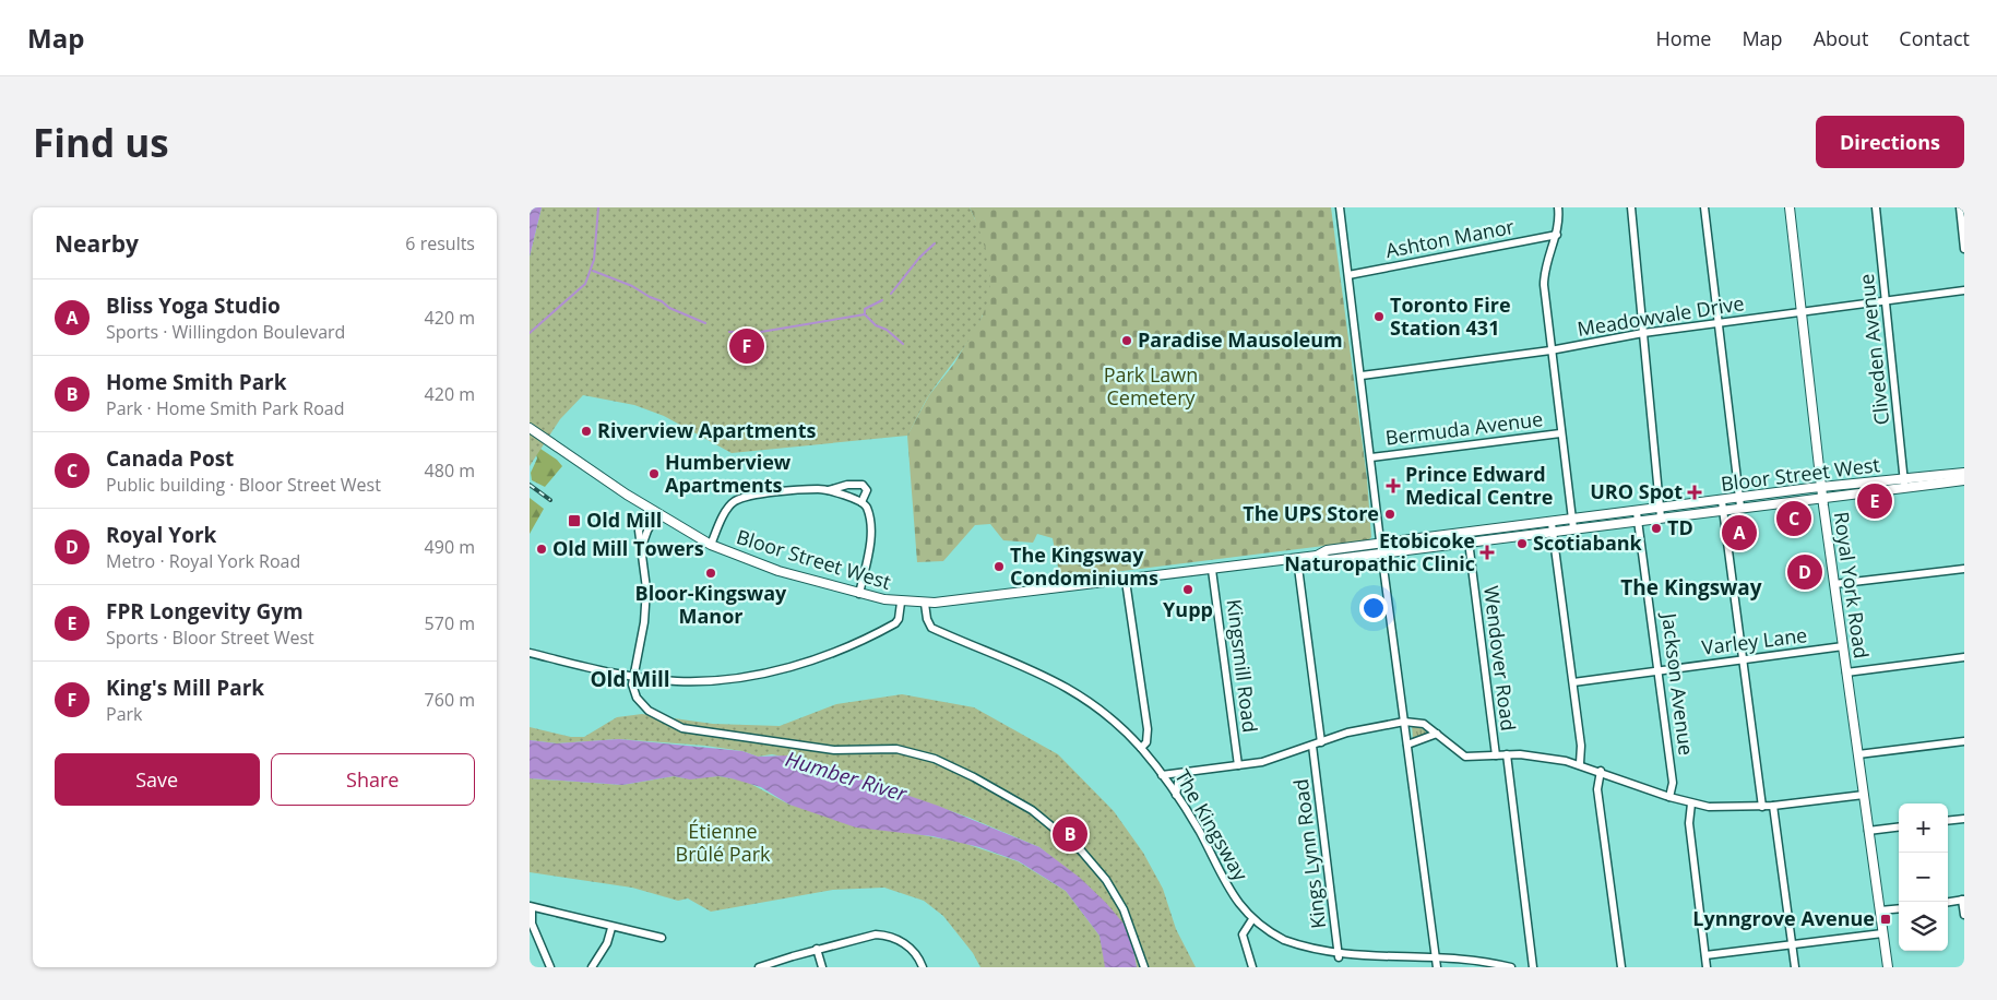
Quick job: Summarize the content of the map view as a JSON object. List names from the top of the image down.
{
  "streets": {
    "main road": ["Bloor Street West", "Royal York Road"],
    "street": [
      "Ashton Manor",
      "Meadowvale Drive",
      "Cliveden Avenue",
      "Bermuda Avenue",
      "Varley Lane",
      "Wendover Road",
      "Kingsmill Road",
      "Jackson Avenue",
      "The Kingsway",
      "Kings Lynn Road"
    ]
  },
  "crossings": [
    ["Meadowvale Drive", "Cliveden Avenue"],
    ["Meadowvale Drive", "Royal York Road"],
    ["Cliveden Avenue", "Bloor Street West"],
    ["Bloor Street West", "Royal York Road"],
    ["Bloor Street West", "Wendover Road"],
    ["Bloor Street West", "Kingsmill Road"],
    ["Bloor Street West", "Jackson Avenue"],
    ["Bloor Street West", "The Kingsway"],
    ["Royal York Road", "Varley Lane"],
    ["Varley Lane", "Jackson Avenue"],
    ["The Kingsway", "Kings Lynn Road"]
  ],
  "districts": ["The Kingsway", "Old Mill"],
  "water": ["Humber River"],
  "parks": ["Park Lawn Cemetery", "Étienne Brûlé Park"],
  "places": {
    "other": [
      "Toronto Fire Station 431",
      "Paradise Mausoleum",
      "Riverview Apartments",
      "Humberview Apartments",
      "The UPS Store",
      "TD",
      "Scotiabank",
      "Old Mill Towers",
      "The Kingsway Condominiums",
      "Bloor-Kingsway Manor",
      "Yupp"
    ],
    "health": ["Prince Edward Medical Centre", "URO Spot", "Etobicoke Naturopathic Clinic"],
    "transit": ["Old Mill", "Lynngrove Avenue"]
  },
  "page": {
    "header": "Map",
    "nav": [
      "Home",
      "Map",
      "About",
      "Contact"
    ],
    "buttons": [
      "Directions",
      ["Save", "Share"]
    ],
    "title": "Find us",
    "heading": ["Nearby", "6 results"],
    "list": [
      {
        "mark": "A",
        "name": "Bliss Yoga Studio",
        "note": "Sports · Willingdon Boulevard",
        "value": "420 m"
      },
      {
        "mark": "B",
        "name": "Home Smith Park",
        "note": "Park · Home Smith Park Road",
        "value": "420 m"
      },
      {
        "mark": "C",
        "name": "Canada Post",
        "note": "Public building · Bloor Street West",
        "value": "480 m"
      },
      {
        "mark": "D",
        "name": "Royal York",
        "note": "Metro · Royal York Road",
        "value": "490 m"
      },
      {
        "mark": "E",
        "name": "FPR Longevity Gym",
        "note": "Sports · Bloor Street West",
        "value": "570 m"
      },
      {
        "mark": "F",
        "name": "King's Mill Park",
        "note": "Park",
        "value": "760 m"
      }
    ],
    "pins": [
      "F",
      "E",
      "C",
      "A",
      "D",
      "B"
    ],
    "map_buttons": ["+", "−"]
  }
}
